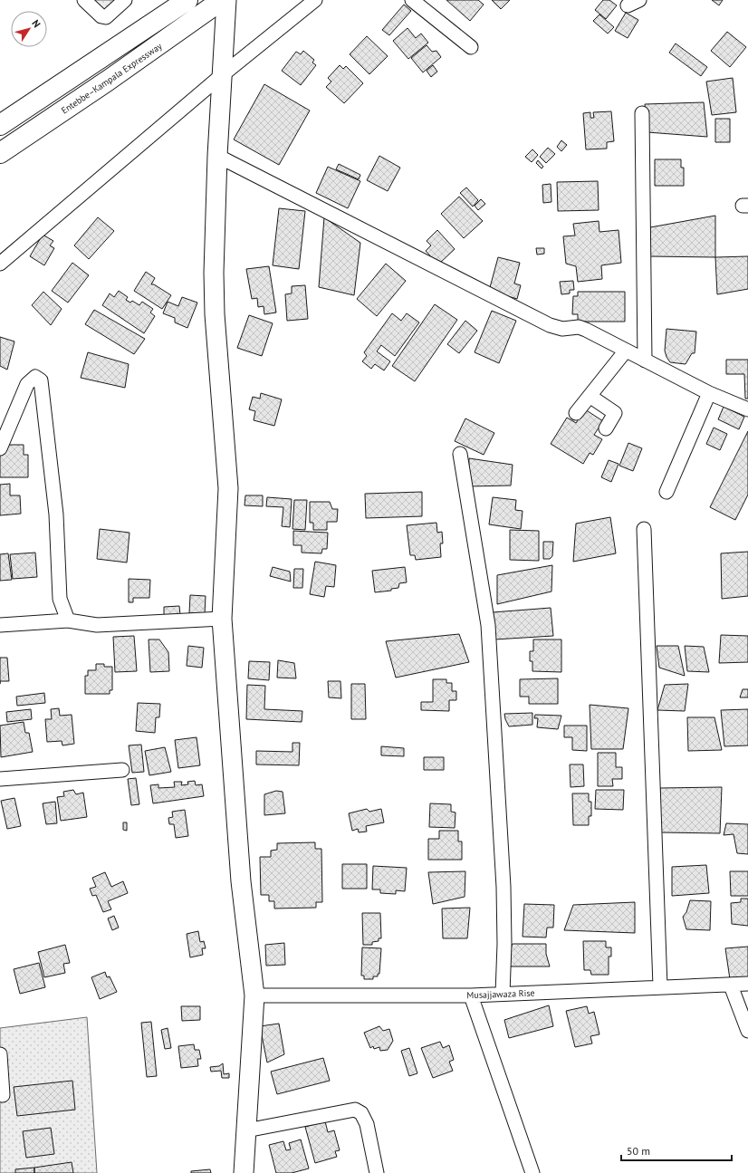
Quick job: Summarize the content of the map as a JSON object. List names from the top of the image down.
{
  "streets": {
    "highway": ["Entebbe–Kampala Expressway"],
    "street": ["Musajjawaza Rise"]
  },
  "scale_bar": "50 m",
  "north": "top right"
}
